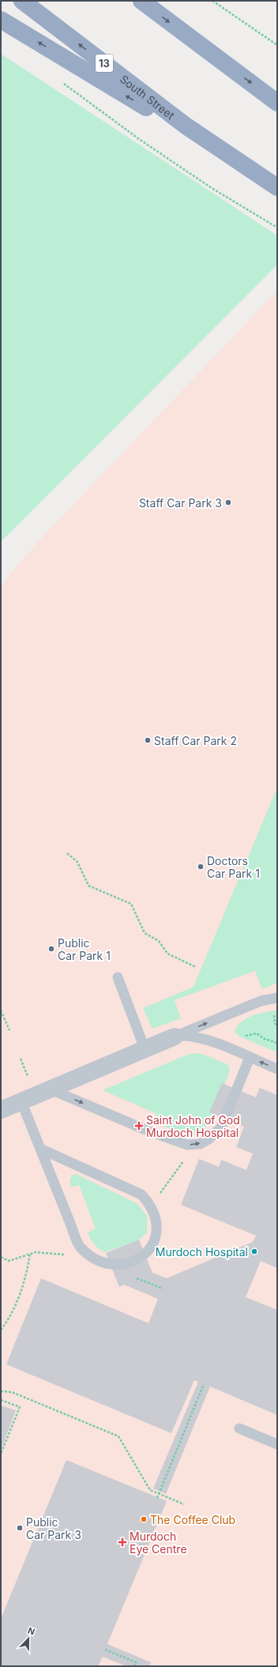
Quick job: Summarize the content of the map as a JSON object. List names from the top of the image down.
{
  "streets": {
    "highway": ["13", "South Street"]
  },
  "places": {
    "other": [
      "Staff Car Park 3",
      "Staff Car Park 2",
      "Doctors Car Park 1",
      "Public Car Park 1",
      "Murdoch Hospital",
      "The Coffee Club",
      "Public Car Park 3"
    ],
    "health": ["Saint John of God Murdoch Hospital", "Murdoch Eye Centre"]
  },
  "north": "top"
}
